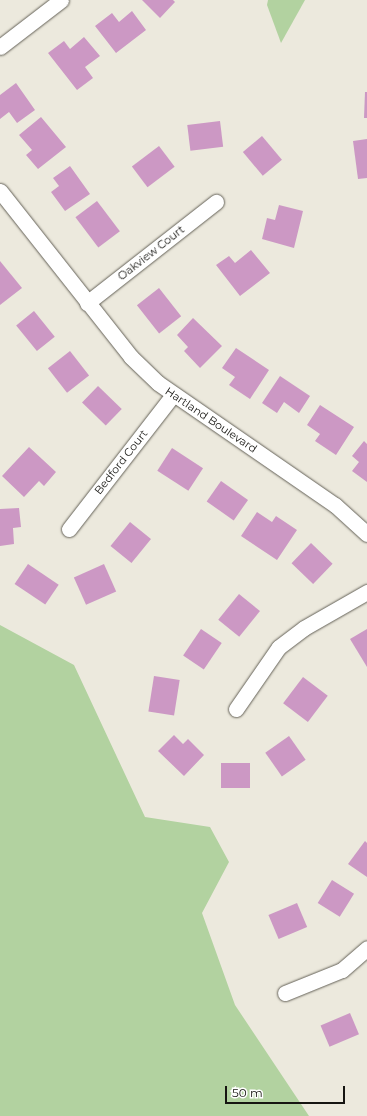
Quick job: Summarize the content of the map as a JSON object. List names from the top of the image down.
{
  "streets": {
    "street": ["Oakview Court", "Hartland Boulevard", "Bedford Court"]
  },
  "crossings": [
    ["Oakview Court", "Hartland Boulevard"],
    ["Hartland Boulevard", "Bedford Court"]
  ],
  "scale_bar": "50 m"
}
